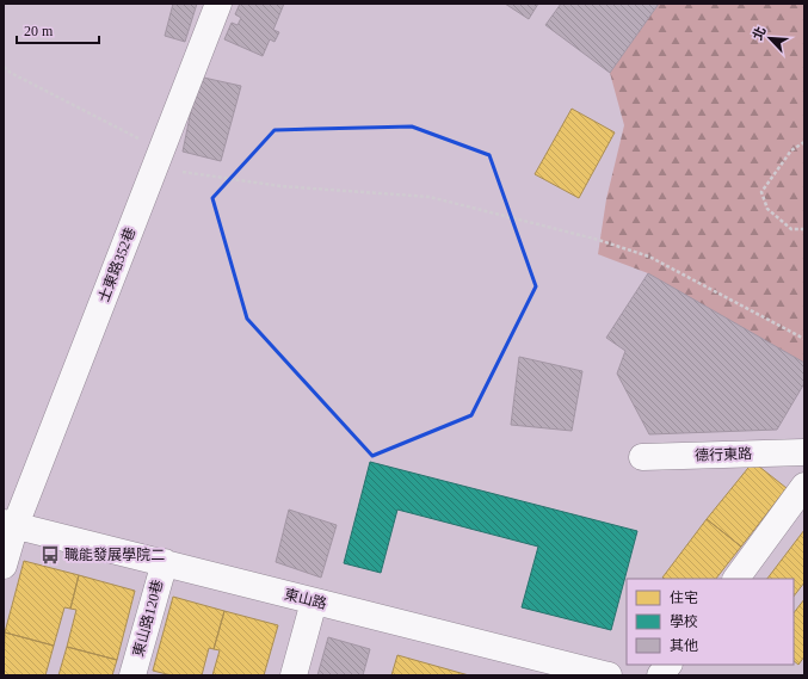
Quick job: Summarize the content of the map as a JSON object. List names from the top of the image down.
{
  "streets": {
    "street": [
      "士東路352巷",
      "德行東路",
      "東山路",
      "東山路120巷"
    ]
  },
  "crossings": [
    ["士東路352巷", "東山路"],
    ["東山路", "東山路120巷"]
  ],
  "places": {
    "bus stop": ["職能發展學院二"]
  },
  "legend": ["住宅", "學校", "其他"],
  "scale_bar": "20 m",
  "north": "top left"
}
